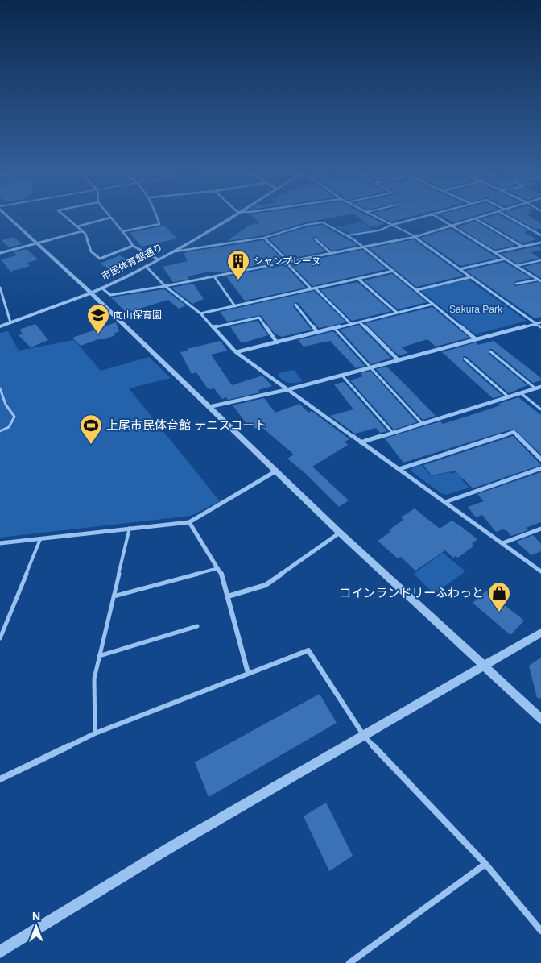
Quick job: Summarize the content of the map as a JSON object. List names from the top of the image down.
{
  "streets": {
    "street": ["市民体育館通り"]
  },
  "parks": ["Sakura Park"],
  "places": {
    "building": ["シャンプレーヌ"],
    "school or university": ["向山保育園"],
    "sports": ["上尾市民体育館 テニスコート"],
    "shop": ["コインランドリーふわっと"]
  },
  "north": "top"
}
